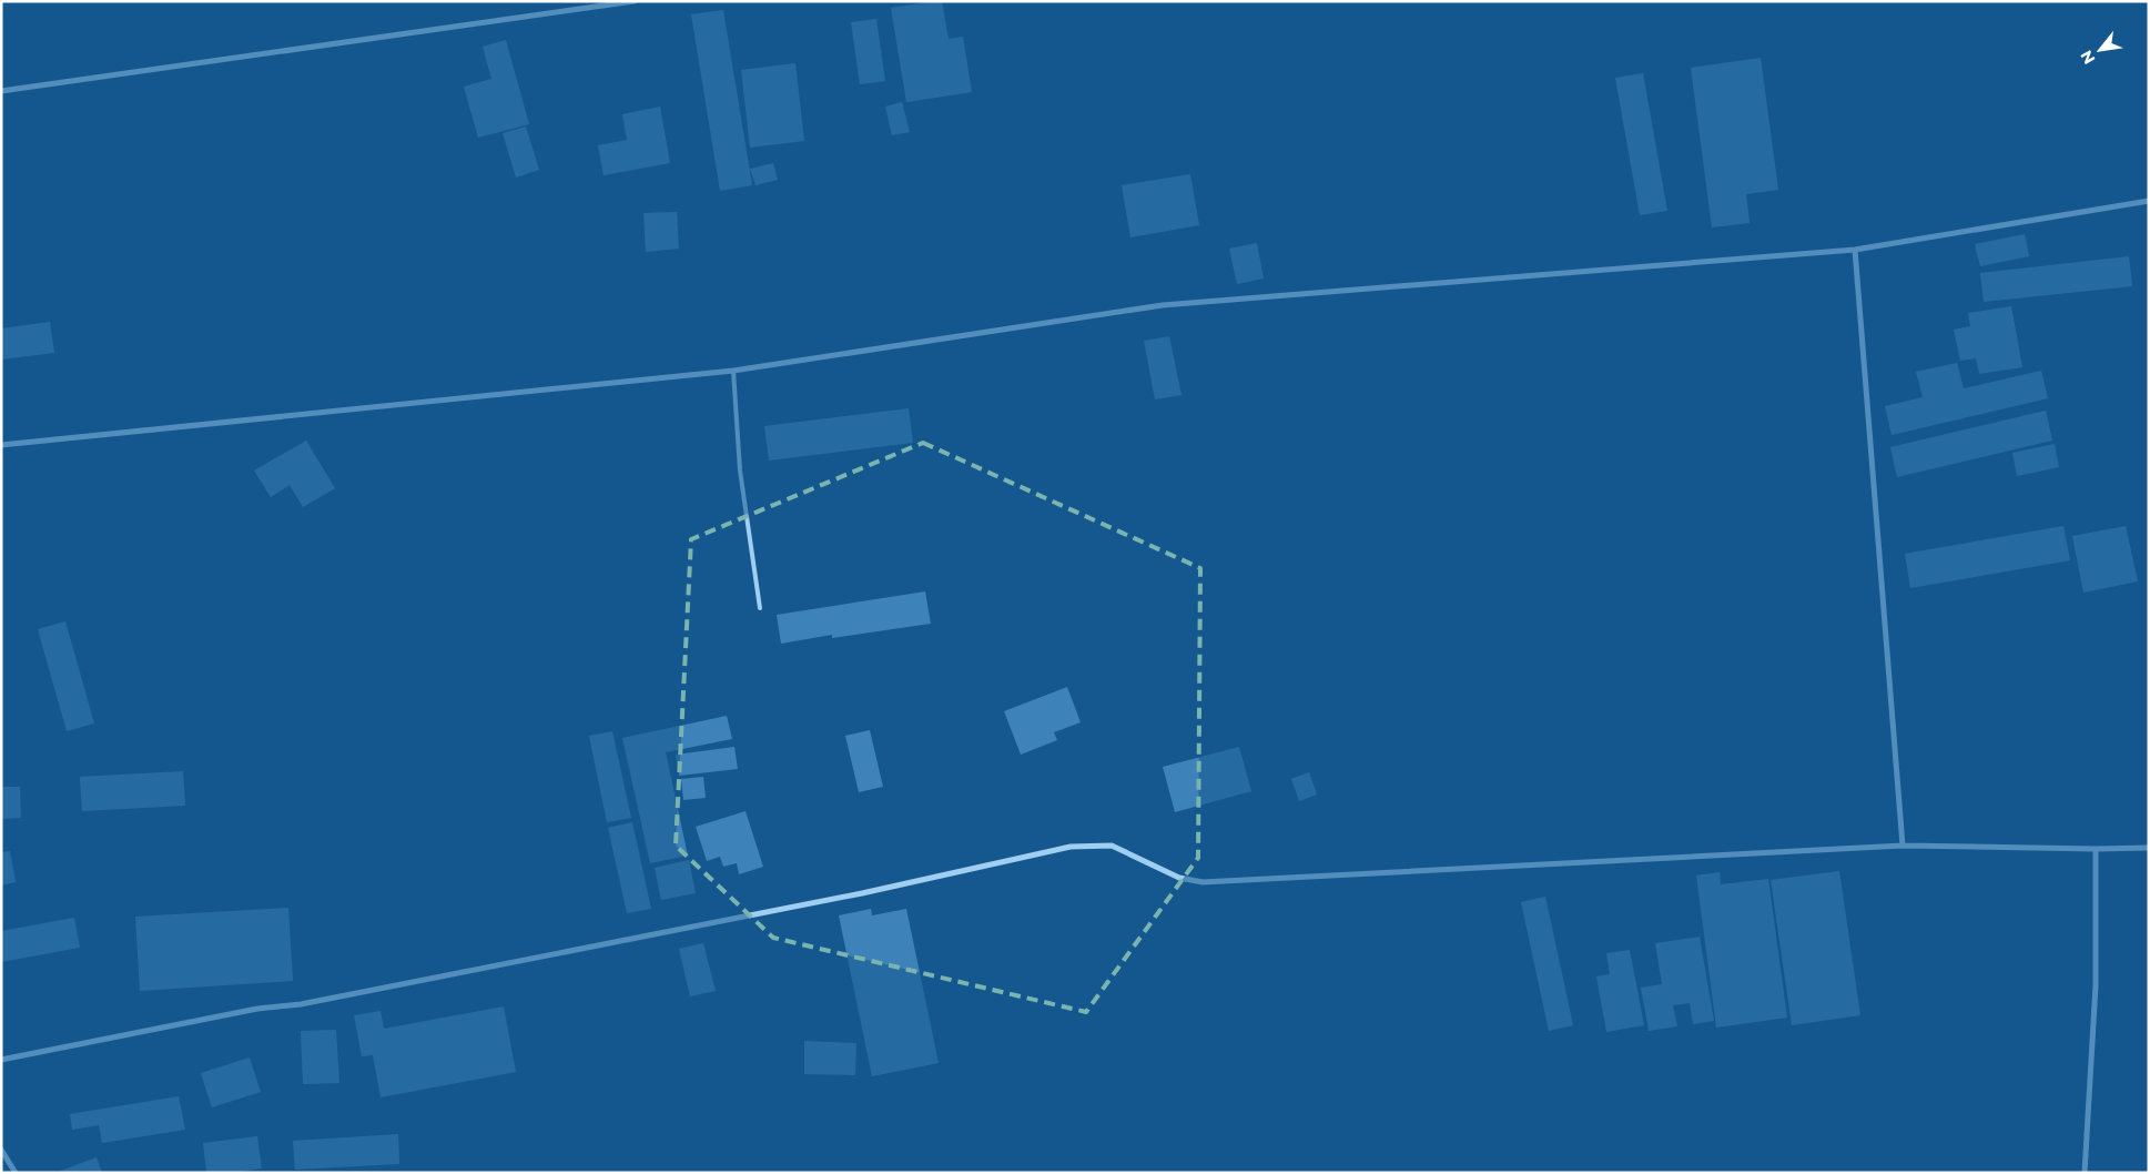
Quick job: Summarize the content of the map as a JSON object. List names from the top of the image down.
{
  "north": "bottom left"
}
